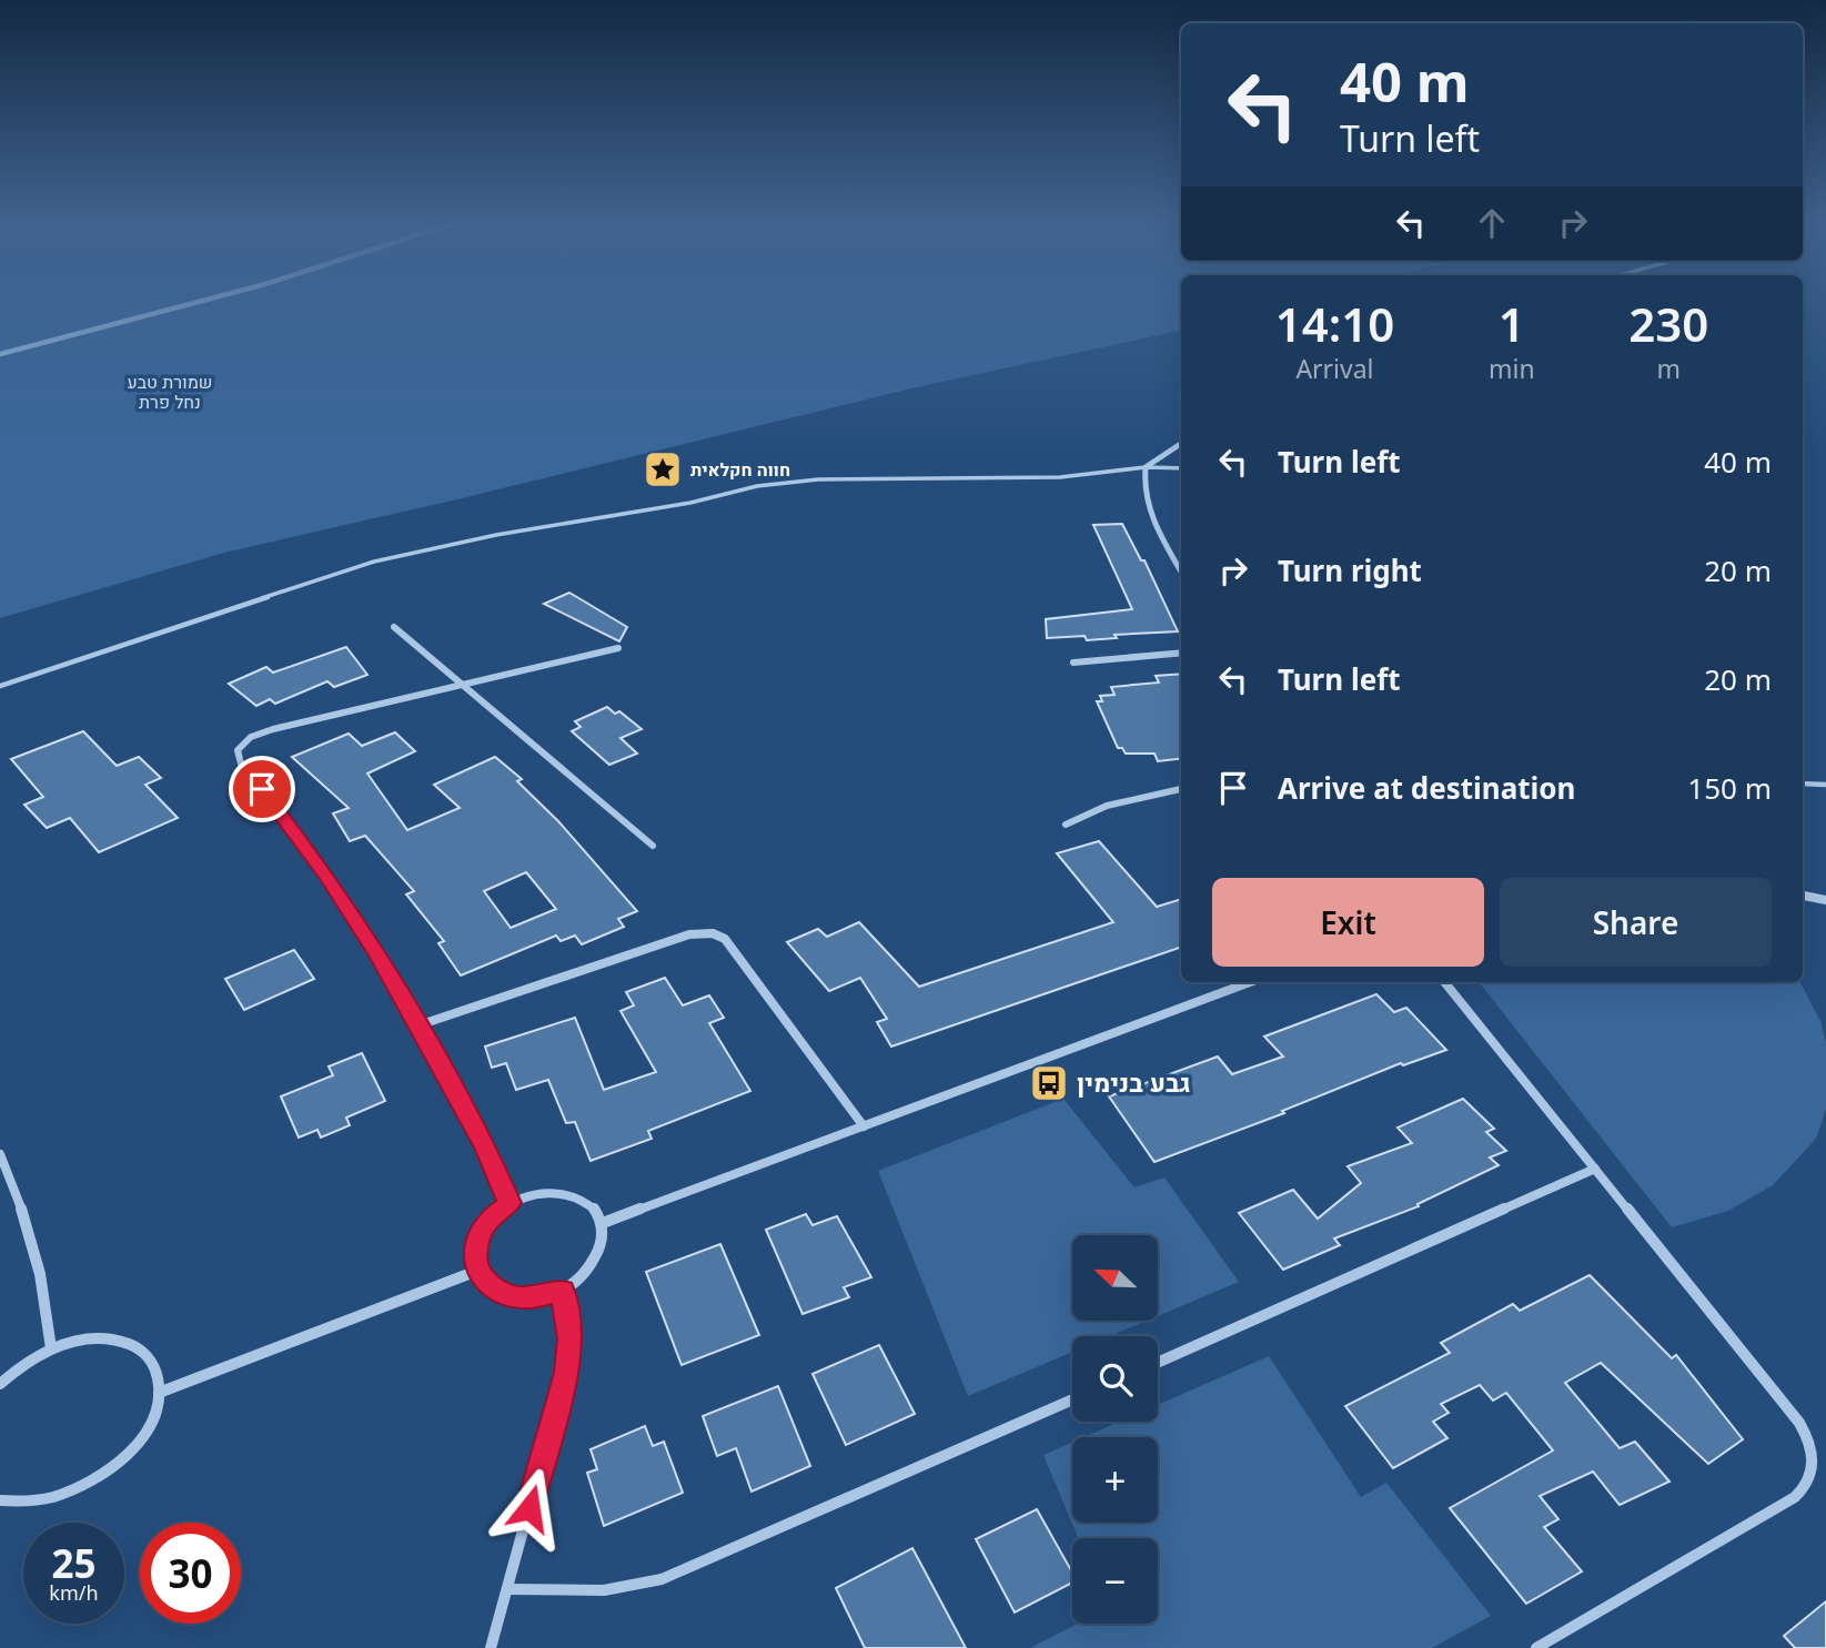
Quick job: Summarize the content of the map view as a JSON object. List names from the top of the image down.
{
  "parks": ["שמורת טבע נחל פרת"],
  "places": {
    "place": ["חווה חקלאית"],
    "bus stop": ["גבע בנימין"]
  },
  "north": "top left",
  "page": {
    "turn": ["40 m", "Turn left"],
    "eta": [
      "14:10",
      "Arrival",
      "1",
      "min",
      "230",
      "m"
    ],
    "list": [
      {
        "name": "Turn left",
        "value": "40 m"
      },
      {
        "name": "Turn right",
        "value": "20 m"
      },
      {
        "name": "Turn left",
        "value": "20 m"
      },
      {
        "name": "Arrive at destination",
        "value": "150 m"
      }
    ],
    "buttons": ["Exit", "Share"],
    "map_buttons": ["+", "−"],
    "speed": "25 km/h",
    "limit": "30"
  }
}
